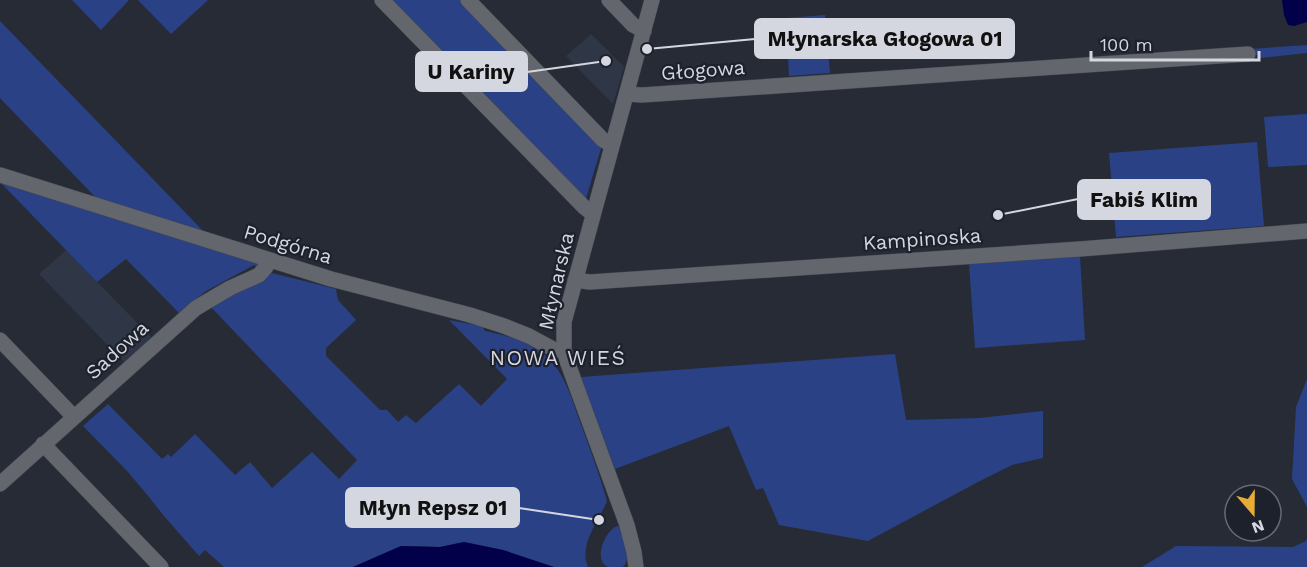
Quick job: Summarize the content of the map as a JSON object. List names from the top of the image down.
{
  "streets": {
    "street": [
      "Głogowa",
      "Kampinoska",
      "Podgórna",
      "Młynarska",
      "Sadowa"
    ]
  },
  "crossings": [
    ["Głogowa", "Młynarska"],
    ["Kampinoska", "Młynarska"],
    ["Podgórna", "Młynarska"],
    ["Podgórna", "Sadowa"]
  ],
  "districts": ["NOWA WIEŚ"],
  "places": [
    "Młynarska Głogowa 01",
    "U Kariny",
    "Fabiś Klim",
    "Młyn Repsz 01"
  ],
  "scale_bar": "100 m",
  "north": "bottom"
}
